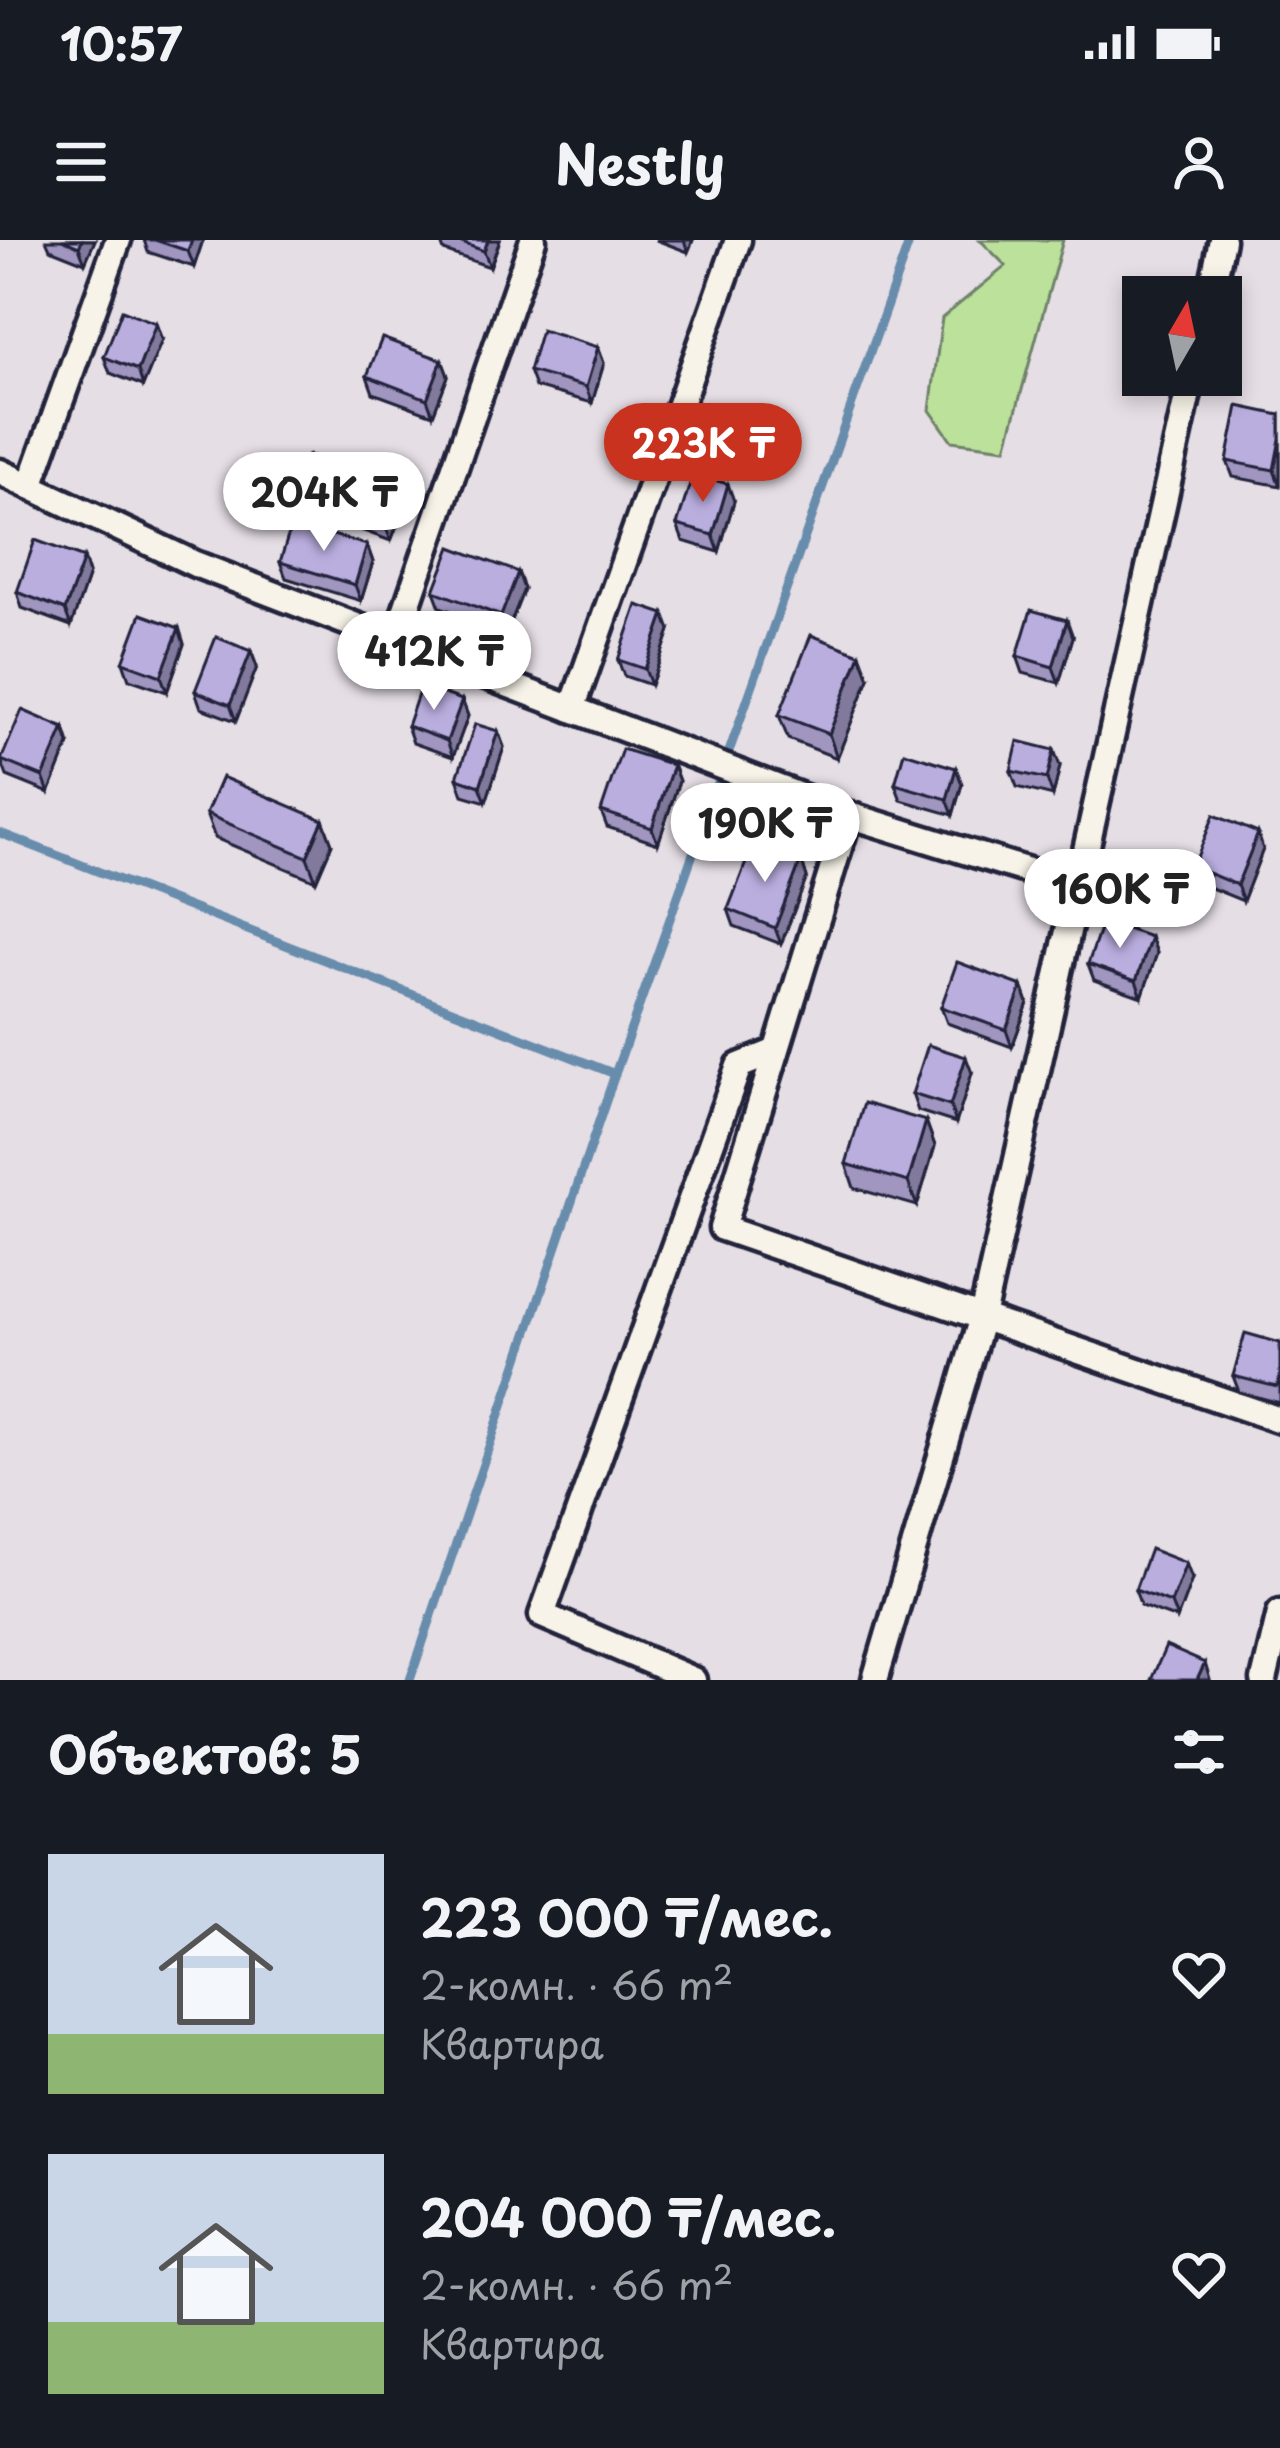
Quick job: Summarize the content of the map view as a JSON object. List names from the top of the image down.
{
  "north": "top",
  "page": {
    "status": "10:57",
    "header": "Nestly",
    "price": [
      "223K ₸",
      "204K ₸",
      "412K ₸",
      "190K ₸",
      "160K ₸"
    ],
    "heading": "Объектов: 5",
    "list": [
      {
        "name": "223 000 ₸/мес.",
        "note": "2-комн. · 66 m² · Квартира"
      },
      {
        "name": "204 000 ₸/мес.",
        "note": "2-комн. · 66 m² · Квартира"
      }
    ]
  }
}
